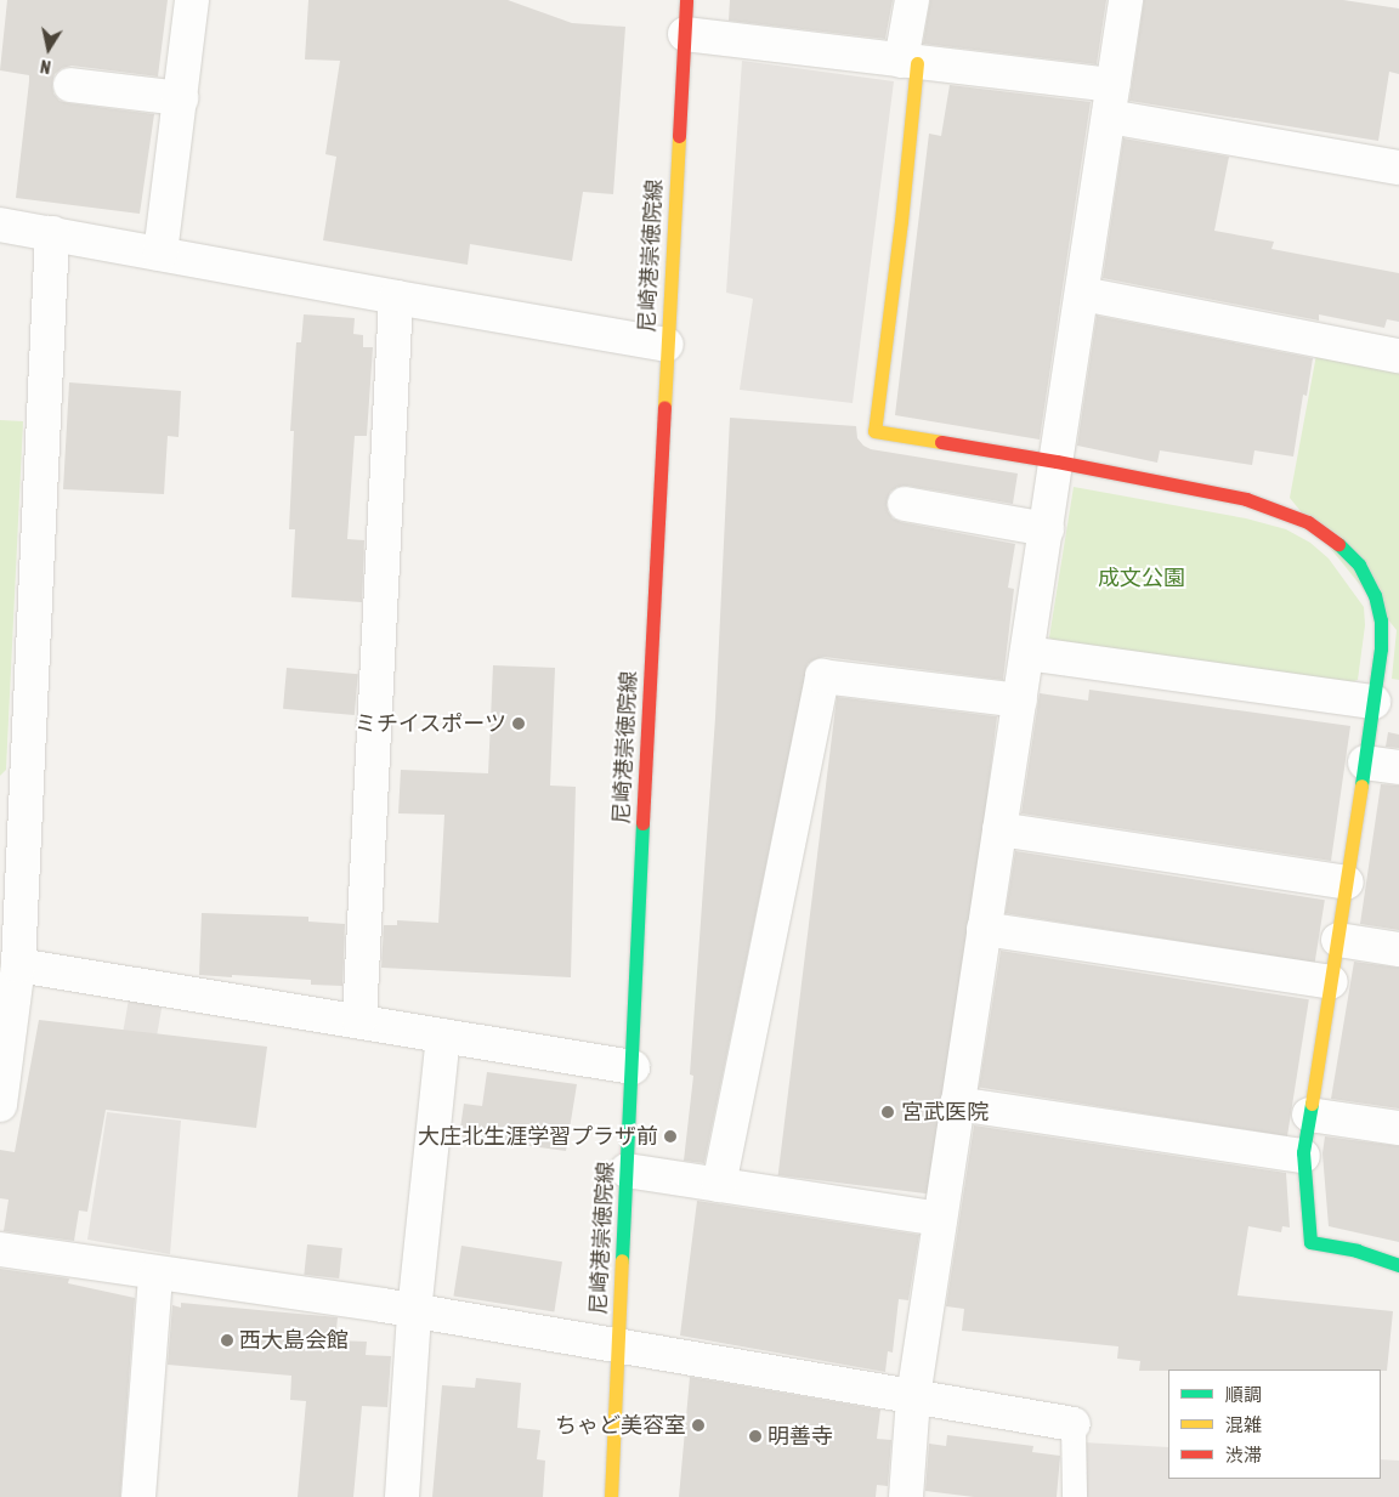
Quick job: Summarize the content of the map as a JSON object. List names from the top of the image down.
{
  "streets": {
    "street": ["尼崎港崇徳院線"]
  },
  "parks": ["成文公園"],
  "places": [
    "ミチイスポーツ",
    "宮武医院",
    "大庄北生涯学習プラザ前",
    "西大島会館",
    "ちゃど美容室",
    "明善寺"
  ],
  "legend": ["順調", "混雑", "渋滞"],
  "north": "bottom"
}
